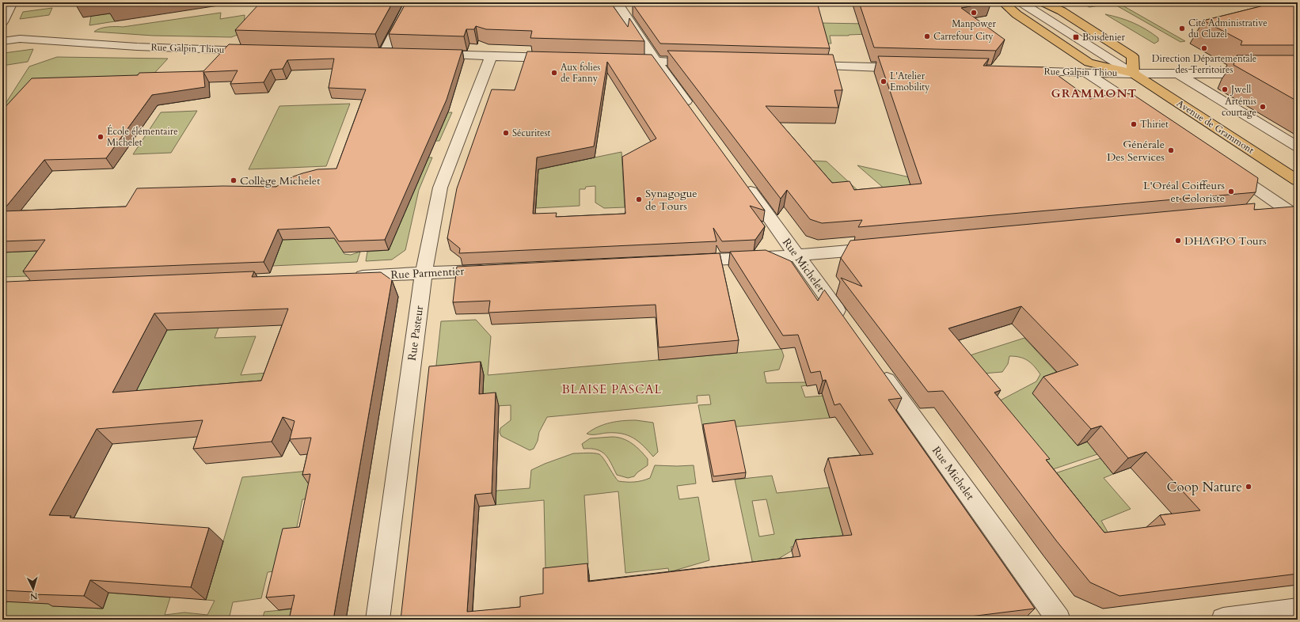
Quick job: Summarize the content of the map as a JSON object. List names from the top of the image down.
{
  "streets": {
    "main road": ["Avenue de Grammont"],
    "street": [
      "Rue Galpin Thiou",
      "Rue Michelet",
      "Rue Parmentier",
      "Rue Pasteur"
    ]
  },
  "crossings": [
    ["Rue Galpin Thiou", "Avenue de Grammont"],
    ["Rue Parmentier", "Rue Pasteur"]
  ],
  "districts": ["GRAMMONT", "BLAISE PASCAL"],
  "places": {
    "other": [
      "Manpower",
      "Cité Administrative du Cluzel",
      "Carrefour City",
      "Direction Départementale des Territoires",
      "Aux folies de Fanny",
      "L'Atelier Emobility",
      "Jwell",
      "Artémis courtage",
      "Thiriet",
      "Sécuritest",
      "École élémentaire Michelet",
      "Générale Des Services",
      "Collège Michelet",
      "L'Oréal Coiffeurs et Coloriste",
      "Synagogue de Tours",
      "DHAGPO Tours",
      "Coop Nature"
    ],
    "transit": ["Boisdenier"]
  },
  "north": "bottom"
}
